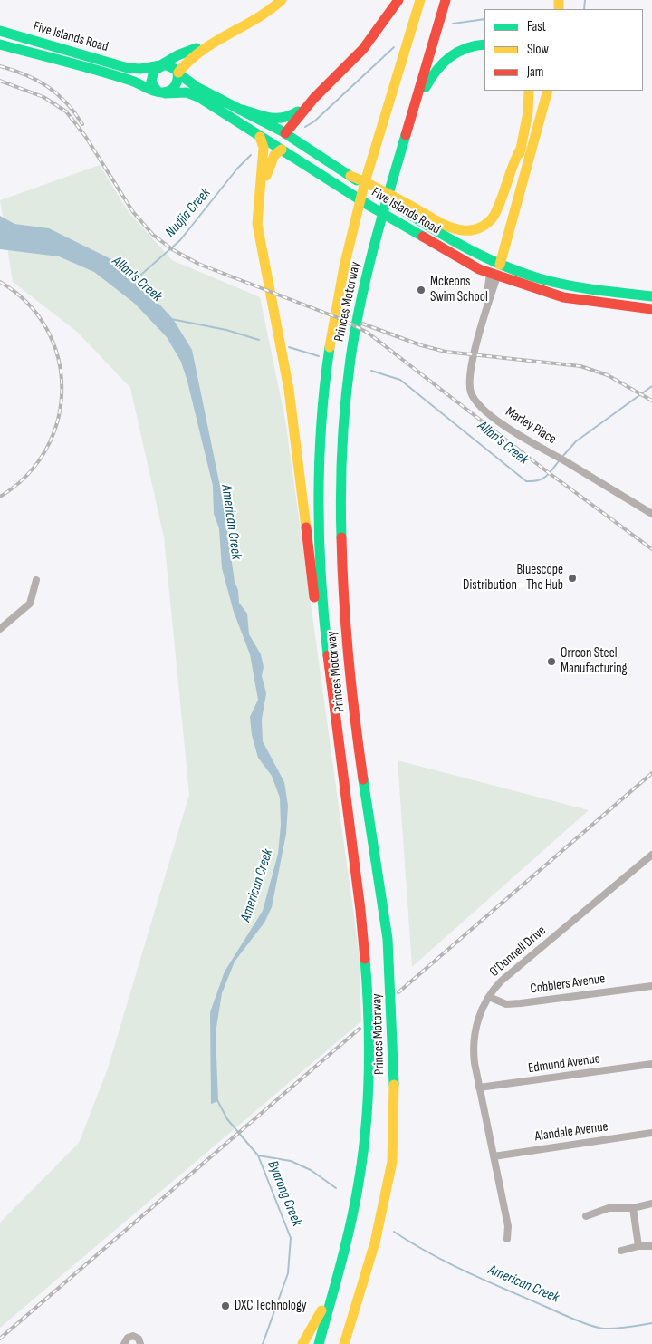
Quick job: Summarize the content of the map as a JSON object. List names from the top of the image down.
{
  "streets": {
    "main road": ["Five Islands Road", "Princes Motorway"],
    "street": [
      "Marley Place",
      "O'Donnell Drive",
      "Cobblers Avenue",
      "Edmund Avenue",
      "Alandale Avenue"
    ]
  },
  "crossings": [
    ["Five Islands Road", "Marley Place"],
    ["O'Donnell Drive", "Cobblers Avenue"],
    ["O'Donnell Drive", "Edmund Avenue"],
    ["O'Donnell Drive", "Alandale Avenue"]
  ],
  "water": [
    "Nudjia Creek",
    "Allan's Creek",
    "American Creek",
    "Byarong Creek"
  ],
  "places": [
    "Mckeons Swim School",
    "Bluescope Distribution - The Hub",
    "Orrcon Steel Manufacturing",
    "DXC Technology"
  ],
  "legend": ["Fast", "Slow", "Jam"]
}
